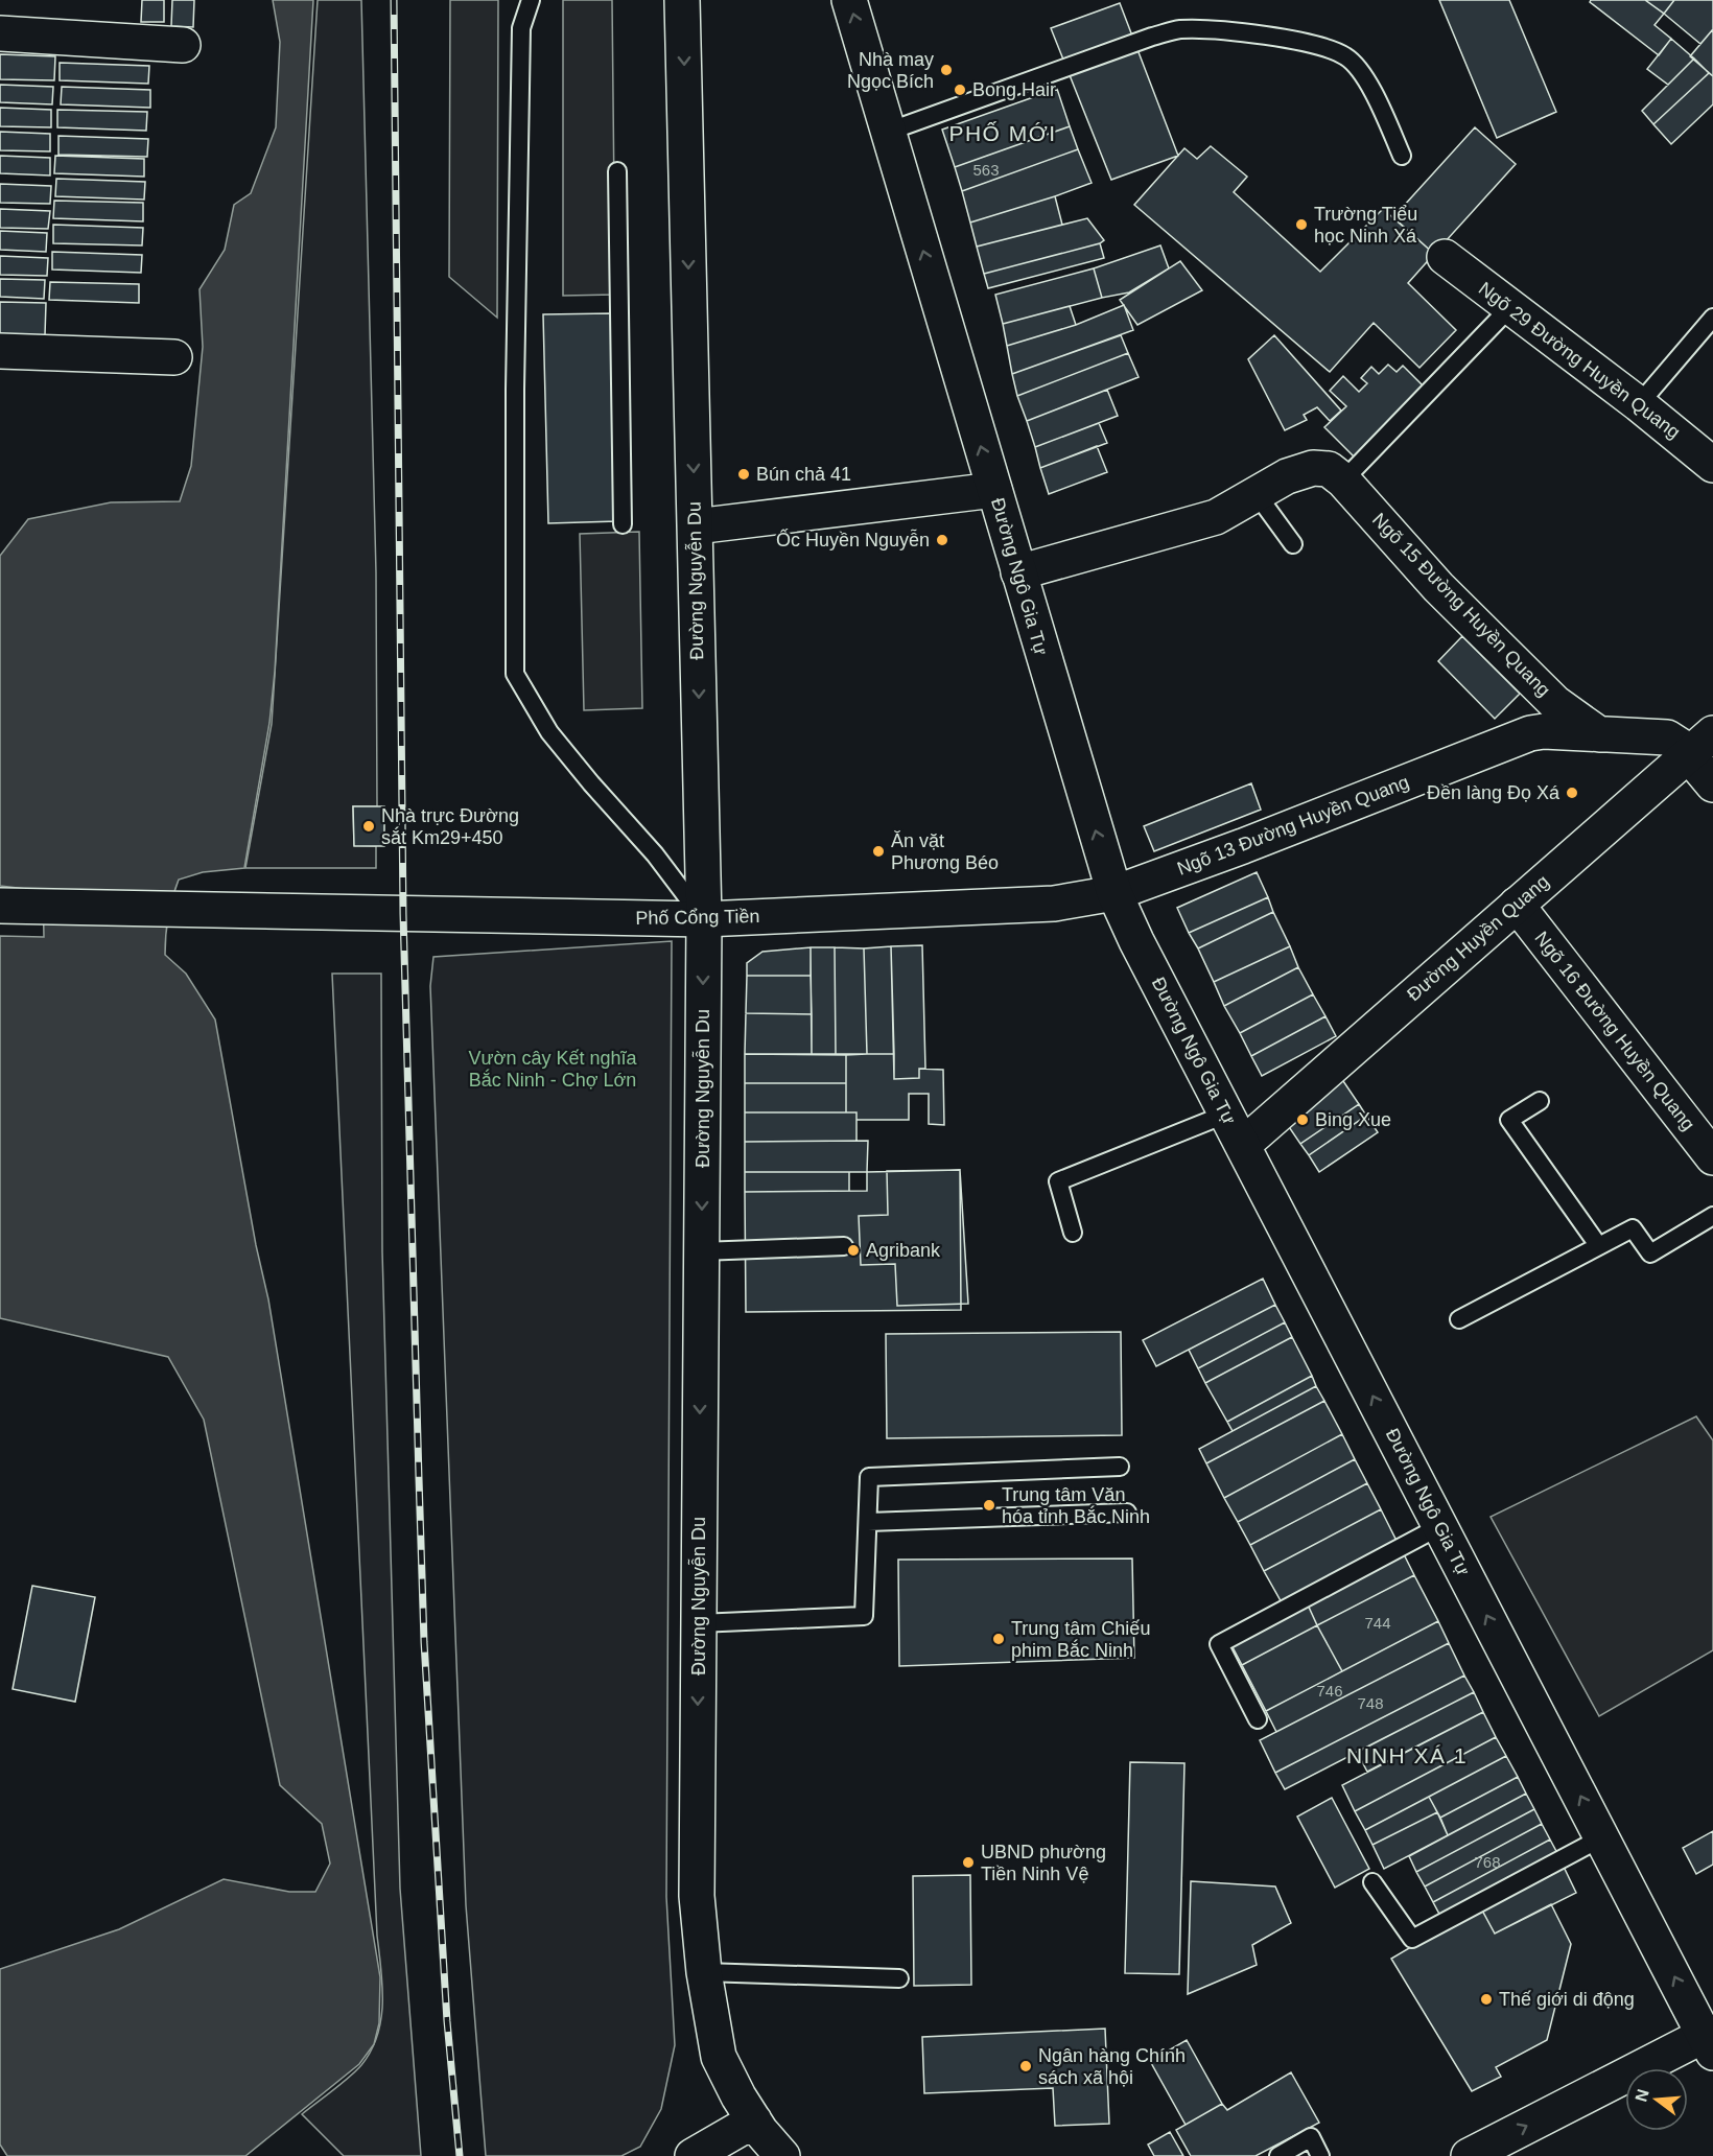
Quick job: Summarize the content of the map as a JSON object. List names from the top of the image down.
{
  "streets": {
    "main road": [
      "Ngõ 29 Đường Huyền Quang",
      "Đường Ngô Gia Tự",
      "Đường Nguyễn Du",
      "Ngõ 15 Đường Huyền Quang",
      "Ngõ 13 Đường Huyền Quang",
      "Phố Cổng Tiền",
      "Đường Huyền Quang",
      "Ngõ 16 Đường Huyền Quang"
    ]
  },
  "crossings": [
    ["Đường Ngô Gia Tự", "Ngõ 13 Đường Huyền Quang"],
    ["Đường Ngô Gia Tự", "Phố Cổng Tiền"],
    ["Đường Ngô Gia Tự", "Đường Huyền Quang"],
    ["Đường Nguyễn Du", "Phố Cổng Tiền"],
    ["Ngõ 15 Đường Huyền Quang", "Ngõ 13 Đường Huyền Quang"],
    ["Ngõ 13 Đường Huyền Quang", "Phố Cổng Tiền"],
    ["Ngõ 13 Đường Huyền Quang", "Đường Huyền Quang"],
    ["Đường Huyền Quang", "Ngõ 16 Đường Huyền Quang"]
  ],
  "one_way": ["Đường Ngô Gia Tự", "Đường Nguyễn Du"],
  "districts": ["PHỐ MỚI", "NINH XÁ 1"],
  "parks": ["Vườn cây Kết nghĩa Bắc Ninh - Chợ Lớn"],
  "places": [
    "Nhà may Ngọc Bích",
    "Bong Hair",
    "Trường Tiểu học Ninh Xá",
    "Bún chả 41",
    "Ốc Huyền Nguyễn",
    "Đền làng Đọ Xá",
    "Nhà trực Đường sắt Km29+450",
    "Ăn vặt Phương Béo",
    "Bing Xue",
    "Agribank",
    "Trung tâm Văn hóa tỉnh Bắc Ninh",
    "Trung tâm Chiếu phim Bắc Ninh",
    "UBND phường Tiền Ninh Vệ",
    "Thế giới di động",
    "Ngân hàng Chính sách xã hội"
  ],
  "house_numbers": [
    "563",
    "744",
    "746",
    "748",
    "768"
  ],
  "north": "left"
}
